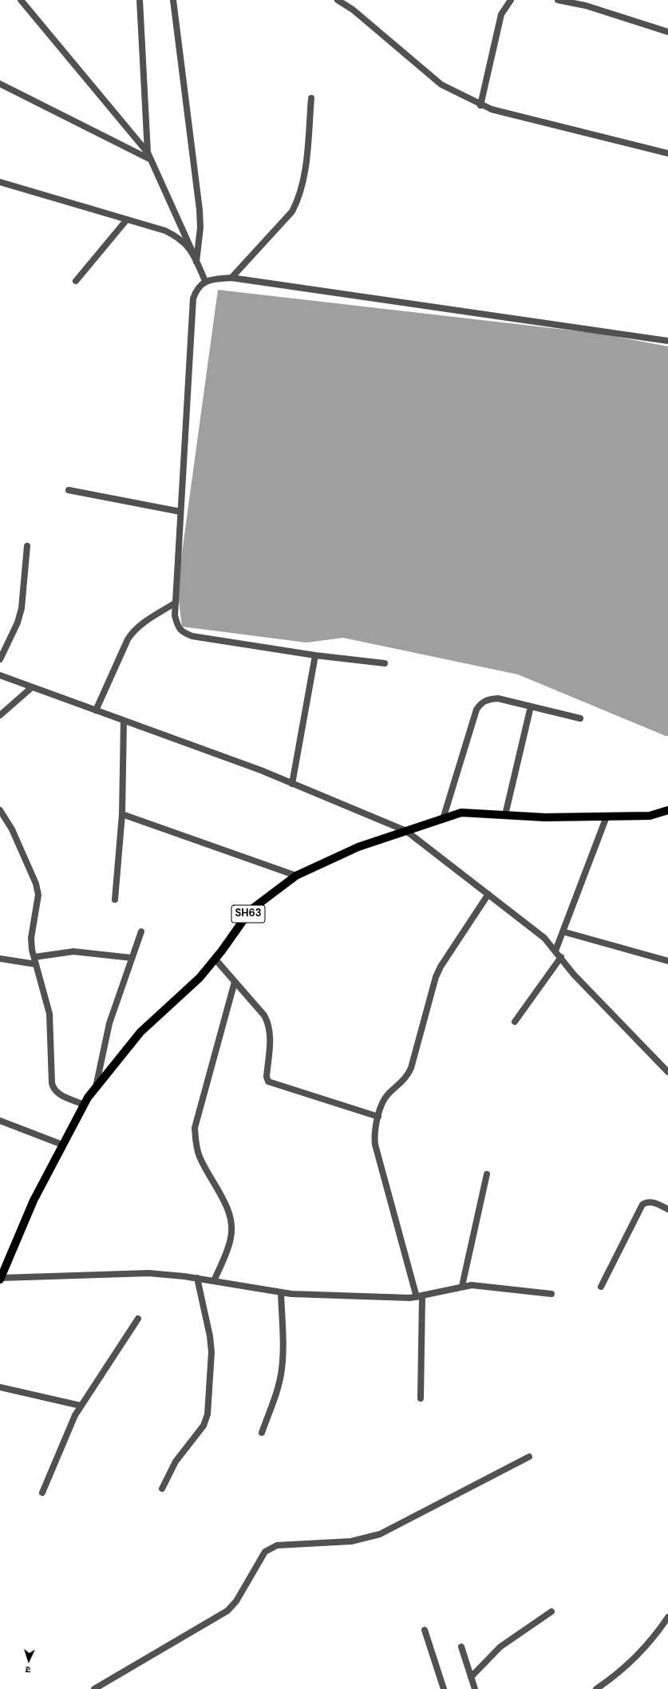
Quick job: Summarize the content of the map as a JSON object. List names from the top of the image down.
{
  "streets": {
    "main road": ["SH63"]
  },
  "north": "bottom"
}
